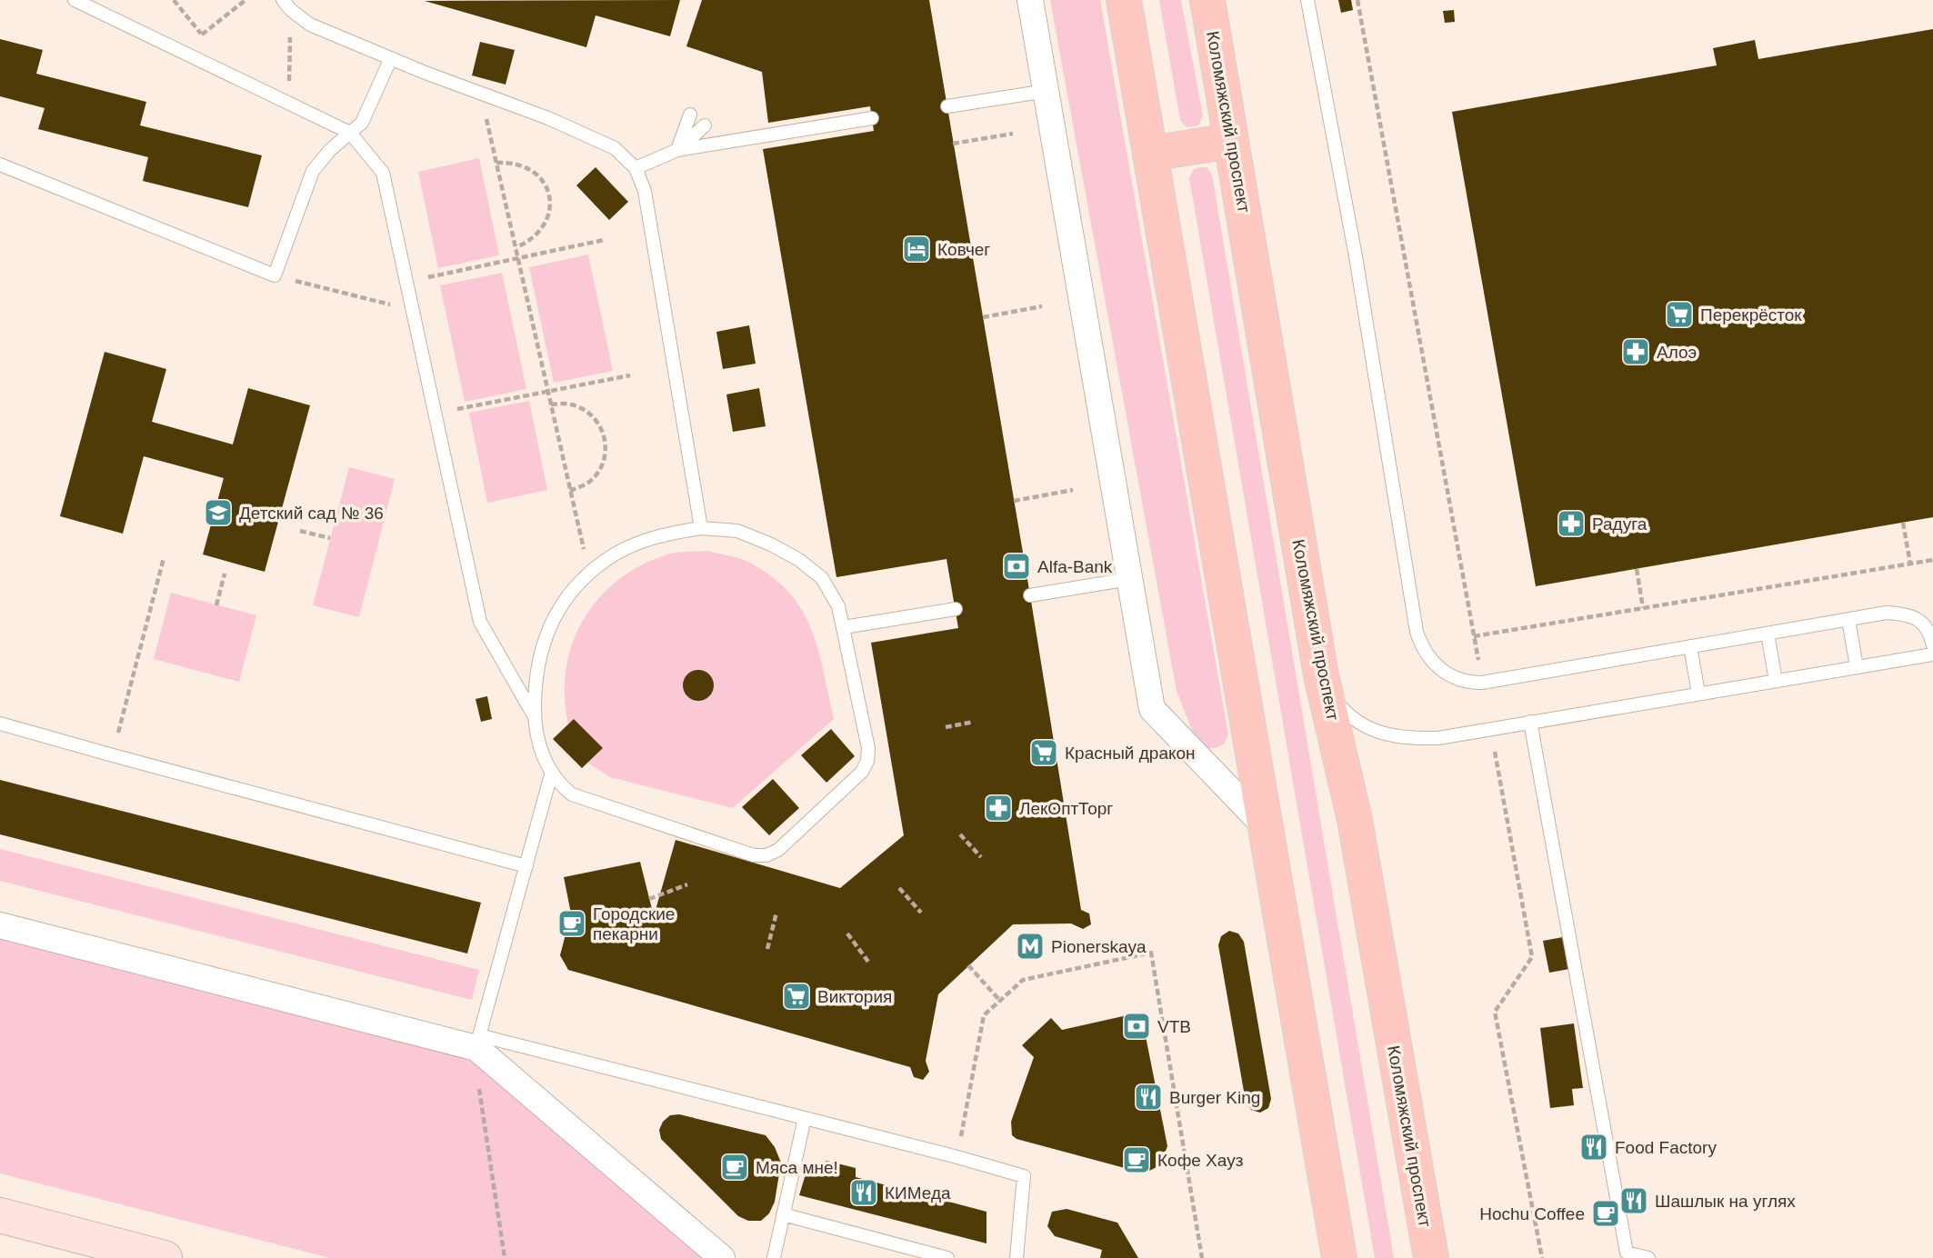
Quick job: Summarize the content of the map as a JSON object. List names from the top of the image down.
{
  "streets": {
    "main road": ["Коломяжский проспект"]
  },
  "places": {
    "hotel": ["Ковчег"],
    "supermarket": ["Перекрёсток", "Красный дракон", "Виктория"],
    "pharmacy": ["Алоэ", "Радуга", "ЛекОптТорг"],
    "school or university": ["Детский сад № 36"],
    "bank": ["Alfa-Bank", "VTB"],
    "cafe": [
      "Городские пекарни",
      "Кофе Хауз",
      "Мяса мне!",
      "Hochu Coffee"
    ],
    "metro station": ["Pionerskaya"],
    "restaurant": [
      "Burger King",
      "Food Factory",
      "КИМеда",
      "Шашлык на углях"
    ]
  }
}
